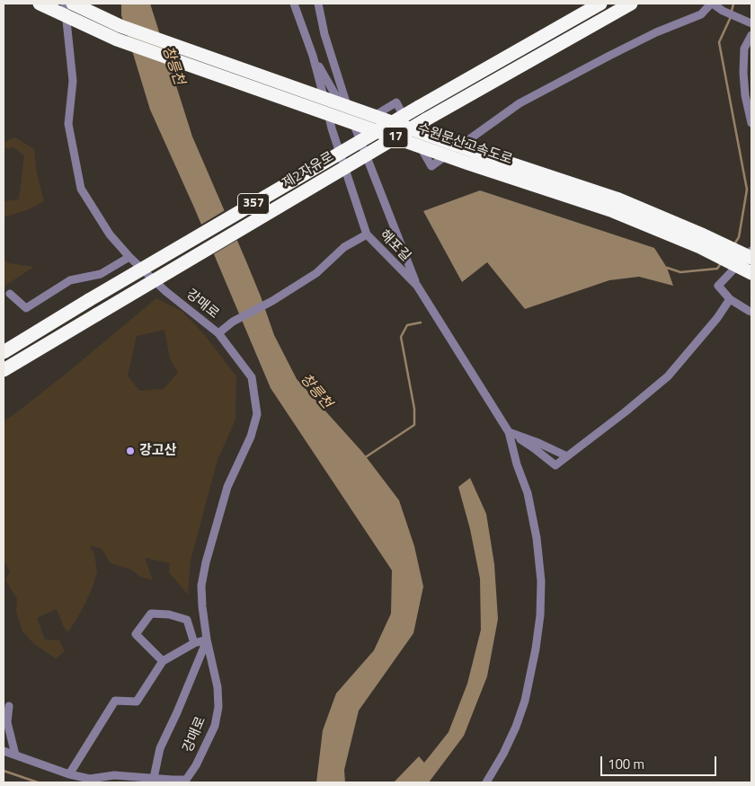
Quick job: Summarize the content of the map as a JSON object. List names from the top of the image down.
{
  "streets": {
    "highway": [
      "17",
      "수원문산고속도로",
      "제2자유로",
      "357"
    ],
    "street": ["해포길", "강매로"]
  },
  "water": ["창릉천"],
  "places": ["강고산"],
  "scale_bar": "100 m"
}
